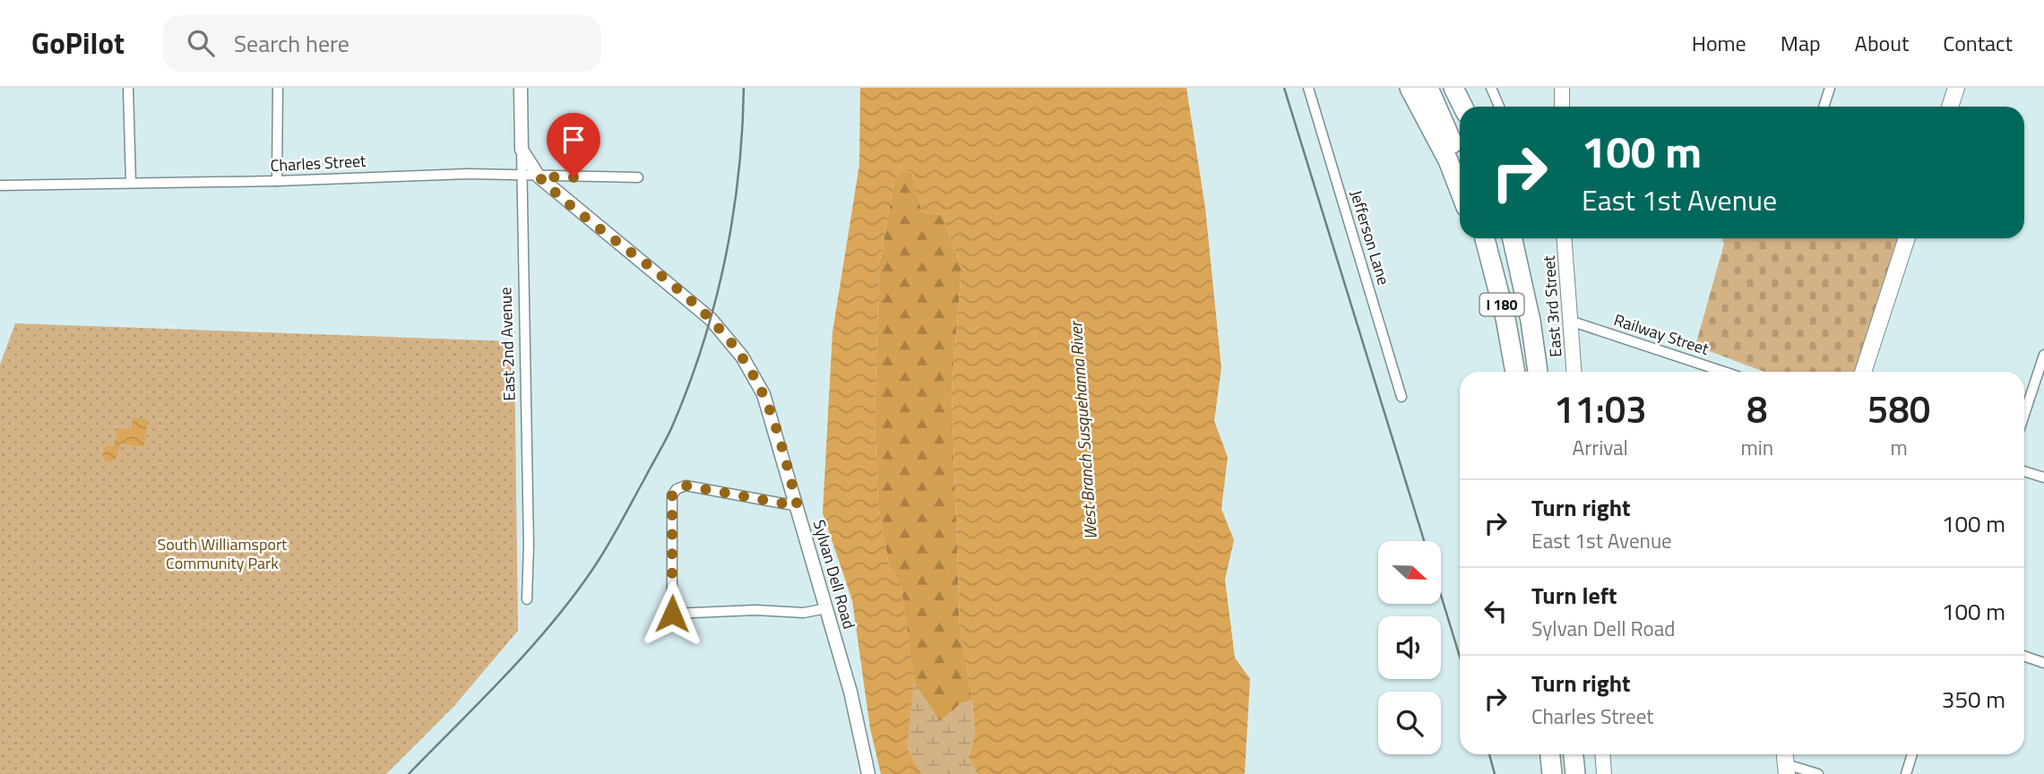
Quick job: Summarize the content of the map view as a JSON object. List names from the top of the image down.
{
  "streets": {
    "highway": ["I 180"],
    "main road": ["East 3rd Street"],
    "street": [
      "Charles Street",
      "Jefferson Lane",
      "Railway Street",
      "East 2nd Avenue",
      "Sylvan Dell Road"
    ]
  },
  "crossings": [
    ["Charles Street", "East 2nd Avenue"],
    ["Charles Street", "Sylvan Dell Road"],
    ["East 3rd Street", "Railway Street"],
    ["East 2nd Avenue", "Sylvan Dell Road"]
  ],
  "water": ["West Branch Susquehanna River"],
  "parks": ["South Williamsport Community Park"],
  "north": "right",
  "page": {
    "header": "GoPilot",
    "search": "Search here",
    "nav": [
      "Home",
      "Map",
      "About",
      "Contact"
    ],
    "turn": ["100 m", "East 1st Avenue"],
    "eta": [
      "11:03",
      "Arrival",
      "8",
      "min",
      "580",
      "m"
    ],
    "list": [
      {
        "name": "Turn right",
        "note": "East 1st Avenue",
        "value": "100 m"
      },
      {
        "name": "Turn left",
        "note": "Sylvan Dell Road",
        "value": "100 m"
      },
      {
        "name": "Turn right",
        "note": "Charles Street",
        "value": "350 m"
      }
    ]
  }
}
